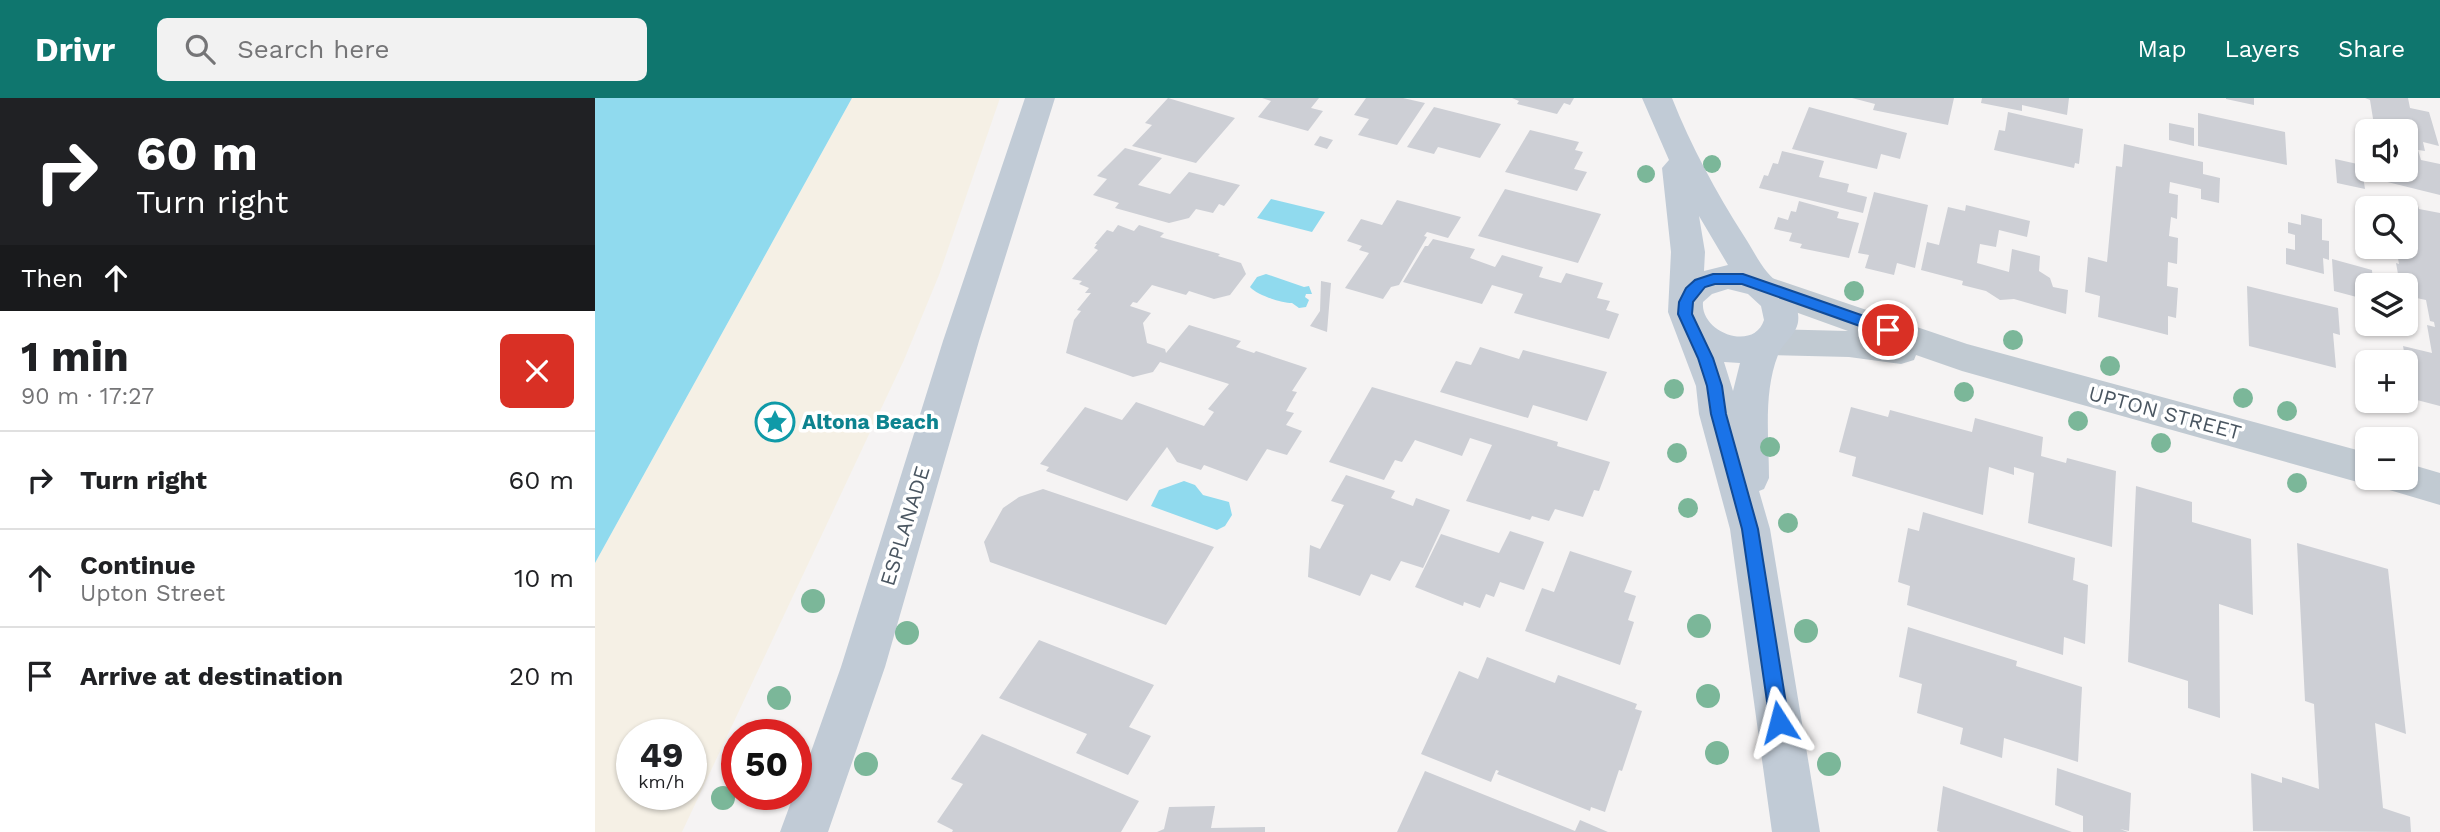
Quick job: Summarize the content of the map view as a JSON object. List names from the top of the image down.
{
  "streets": {
    "main road": ["ESPLANADE"],
    "street": ["UPTON STREET"]
  },
  "places": {
    "place": ["Altona Beach"]
  },
  "page": {
    "header": "Drivr",
    "search": "Search here",
    "nav": ["Map", "Layers", "Share"],
    "turn": ["60 m", "Turn right"],
    "map_buttons": ["+", "−"],
    "then": "Then",
    "heading": ["1 min", "90 m · 17:27"],
    "list": [
      {
        "name": "Turn right",
        "value": "60 m"
      },
      {
        "name": "Continue",
        "note": "Upton Street",
        "value": "10 m"
      },
      {
        "name": "Arrive at destination",
        "value": "20 m"
      }
    ],
    "speed": "49 km/h",
    "limit": "50"
  }
}
